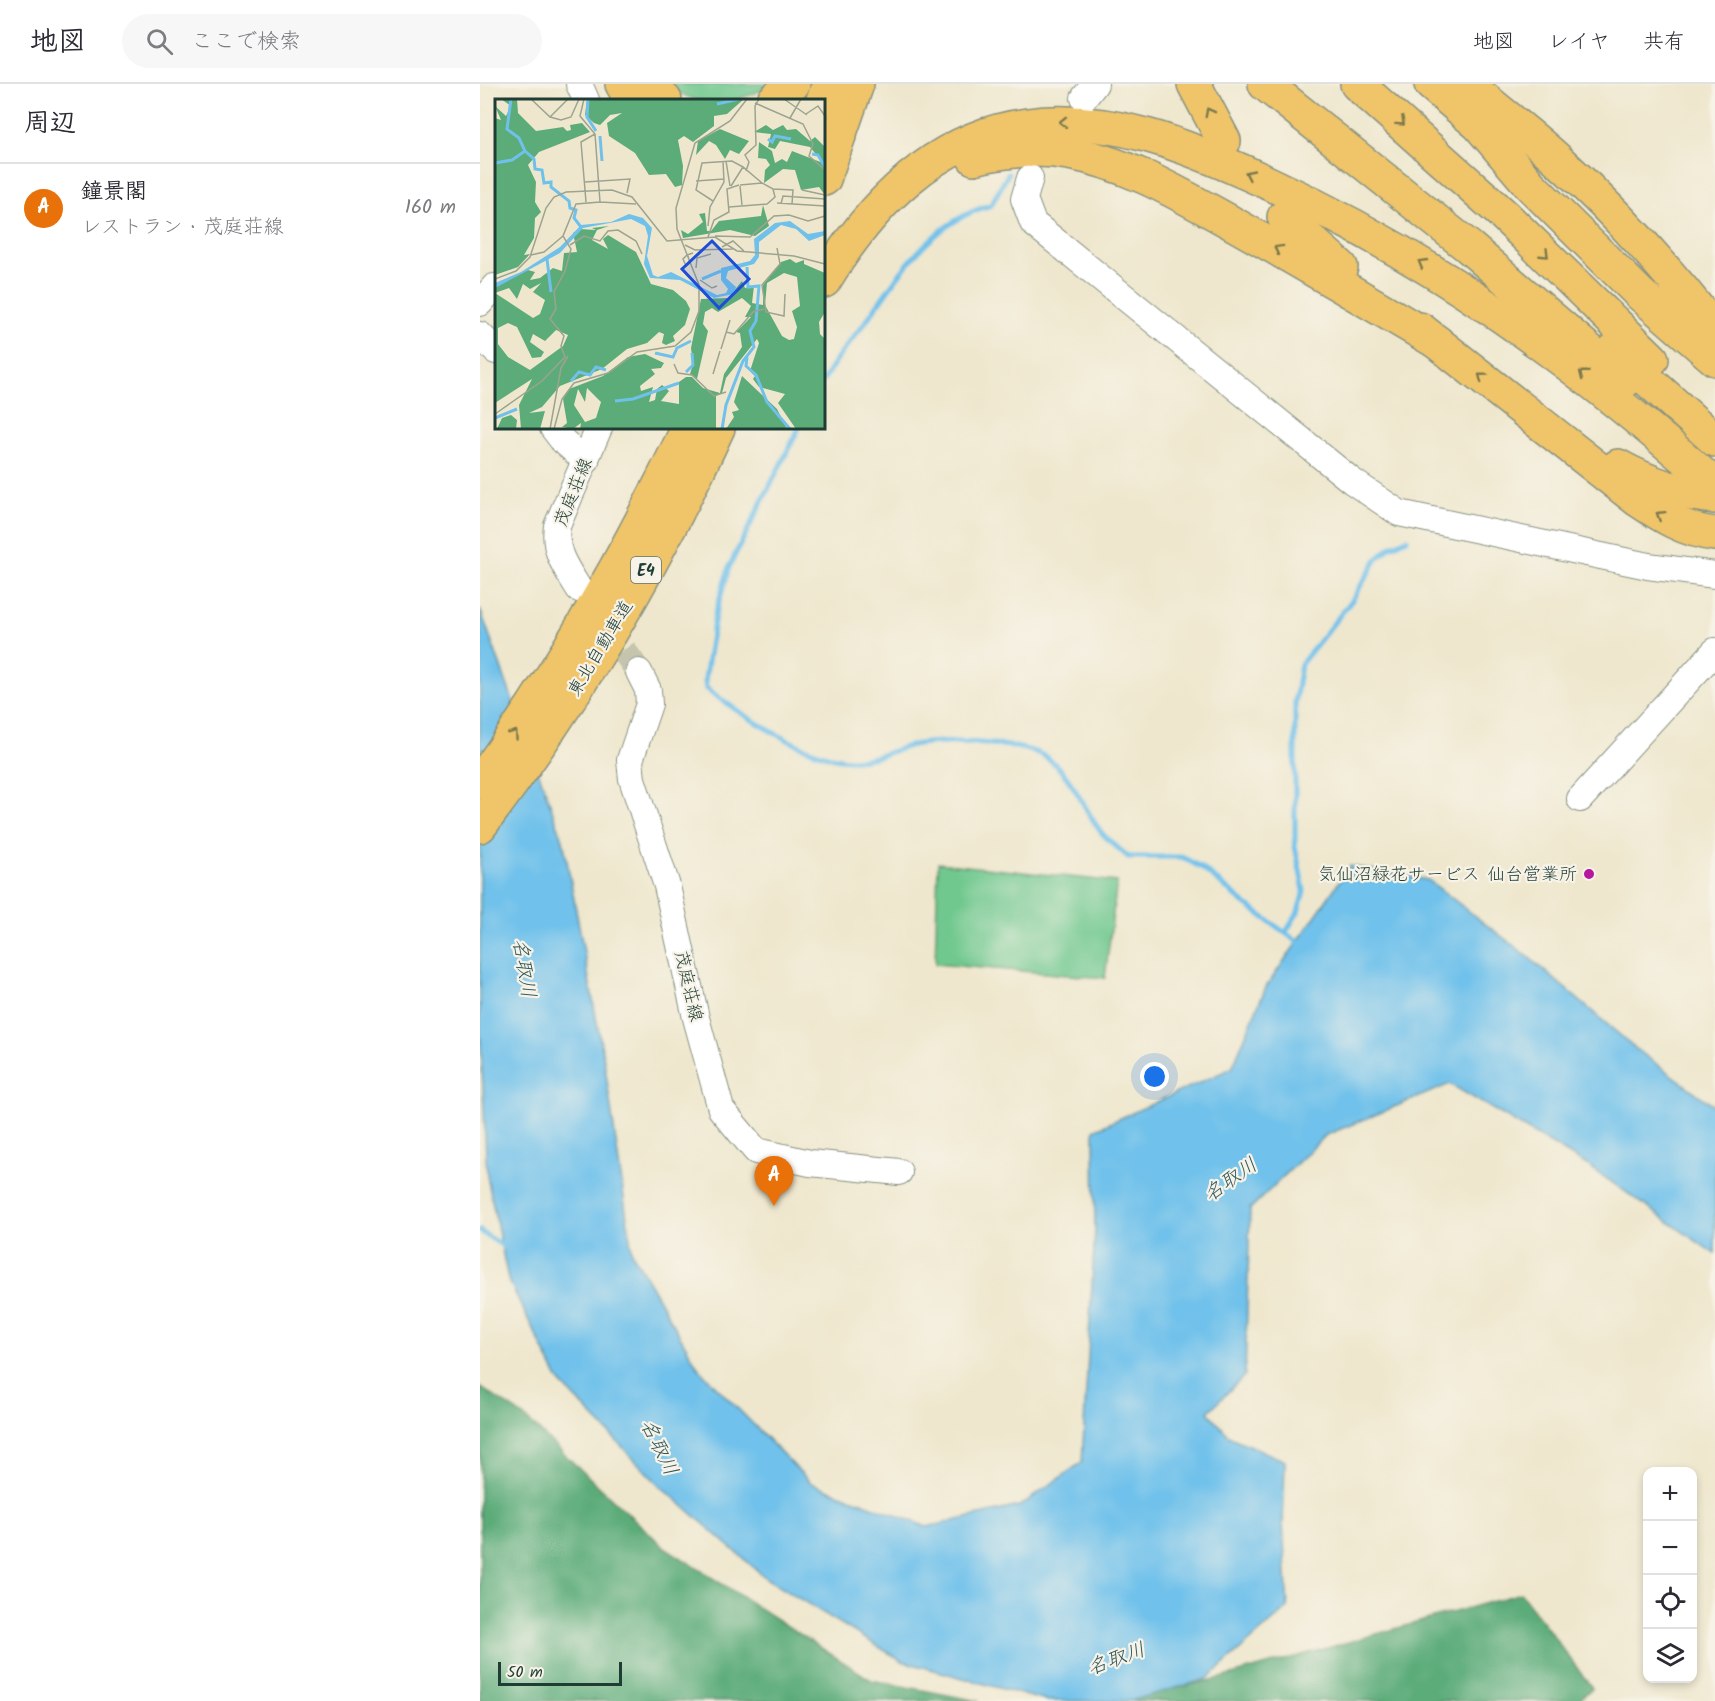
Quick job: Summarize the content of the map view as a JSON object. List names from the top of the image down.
{
  "streets": {
    "highway": ["E4", "東北自動車道"],
    "street": ["茂庭荘線"]
  },
  "water": ["名取川"],
  "places": ["気仙沼緑花サービス 仙台営業所"],
  "scale_bar": "50 m",
  "page": {
    "header": "地図",
    "search": "ここで検索",
    "nav": ["地図", "レイヤ", "共有"],
    "heading": "周辺",
    "list": [
      {
        "mark": "A",
        "name": "鐘景閣",
        "note": "レストラン · 茂庭荘線",
        "value": "160 m"
      }
    ],
    "pins": "A",
    "map_buttons": ["+", "−"],
    "scale": "50 m"
  }
}
